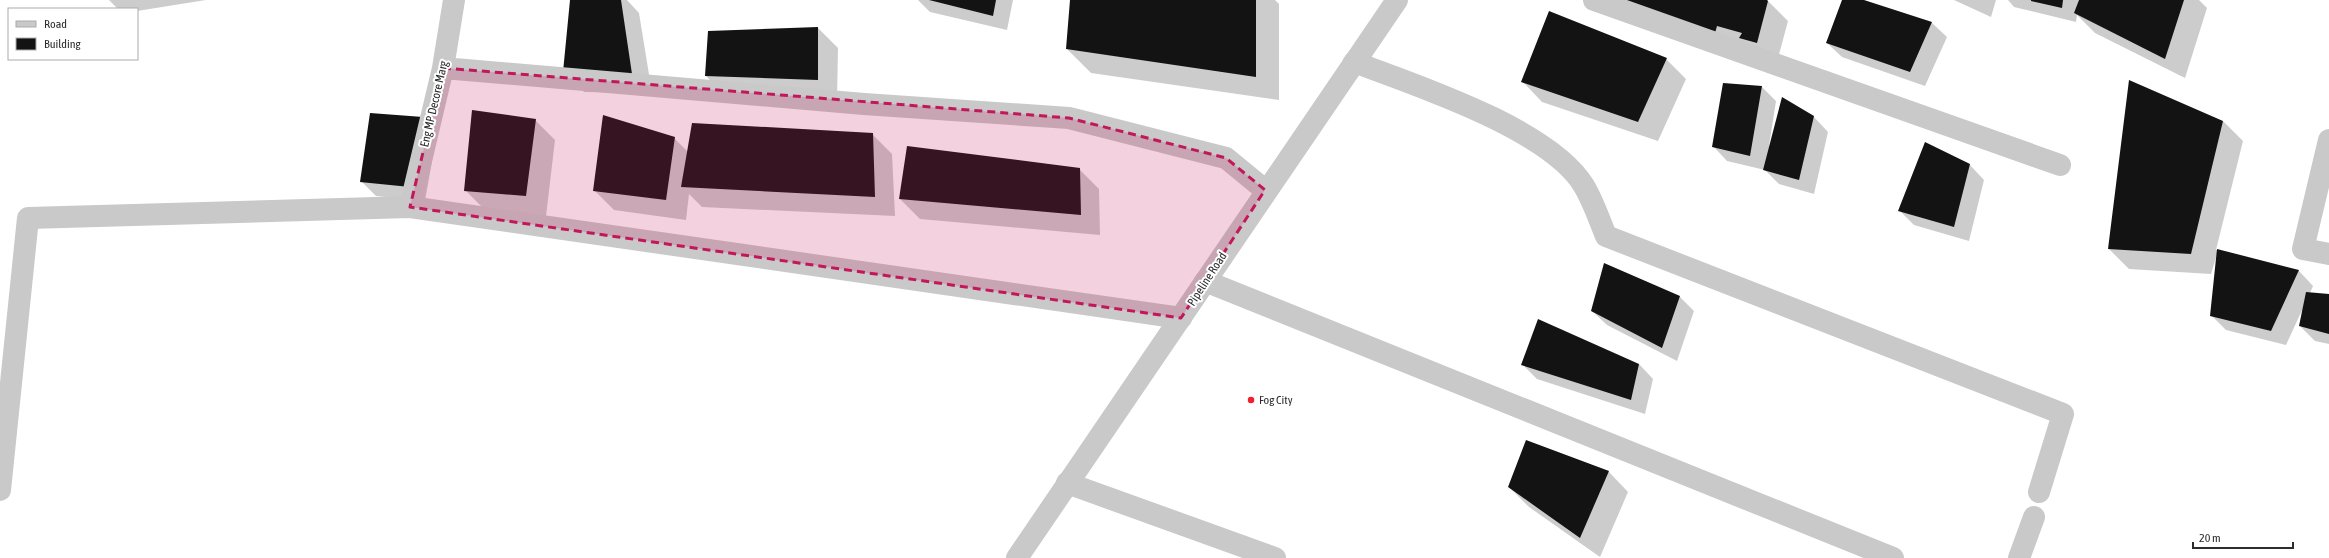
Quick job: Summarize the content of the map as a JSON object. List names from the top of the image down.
{
  "streets": {
    "street": ["Eng MP Decore Marg", "Pipeline Road"]
  },
  "places": ["Fog City"],
  "legend": ["Road", "Building"],
  "scale_bar": "20 m"
}
